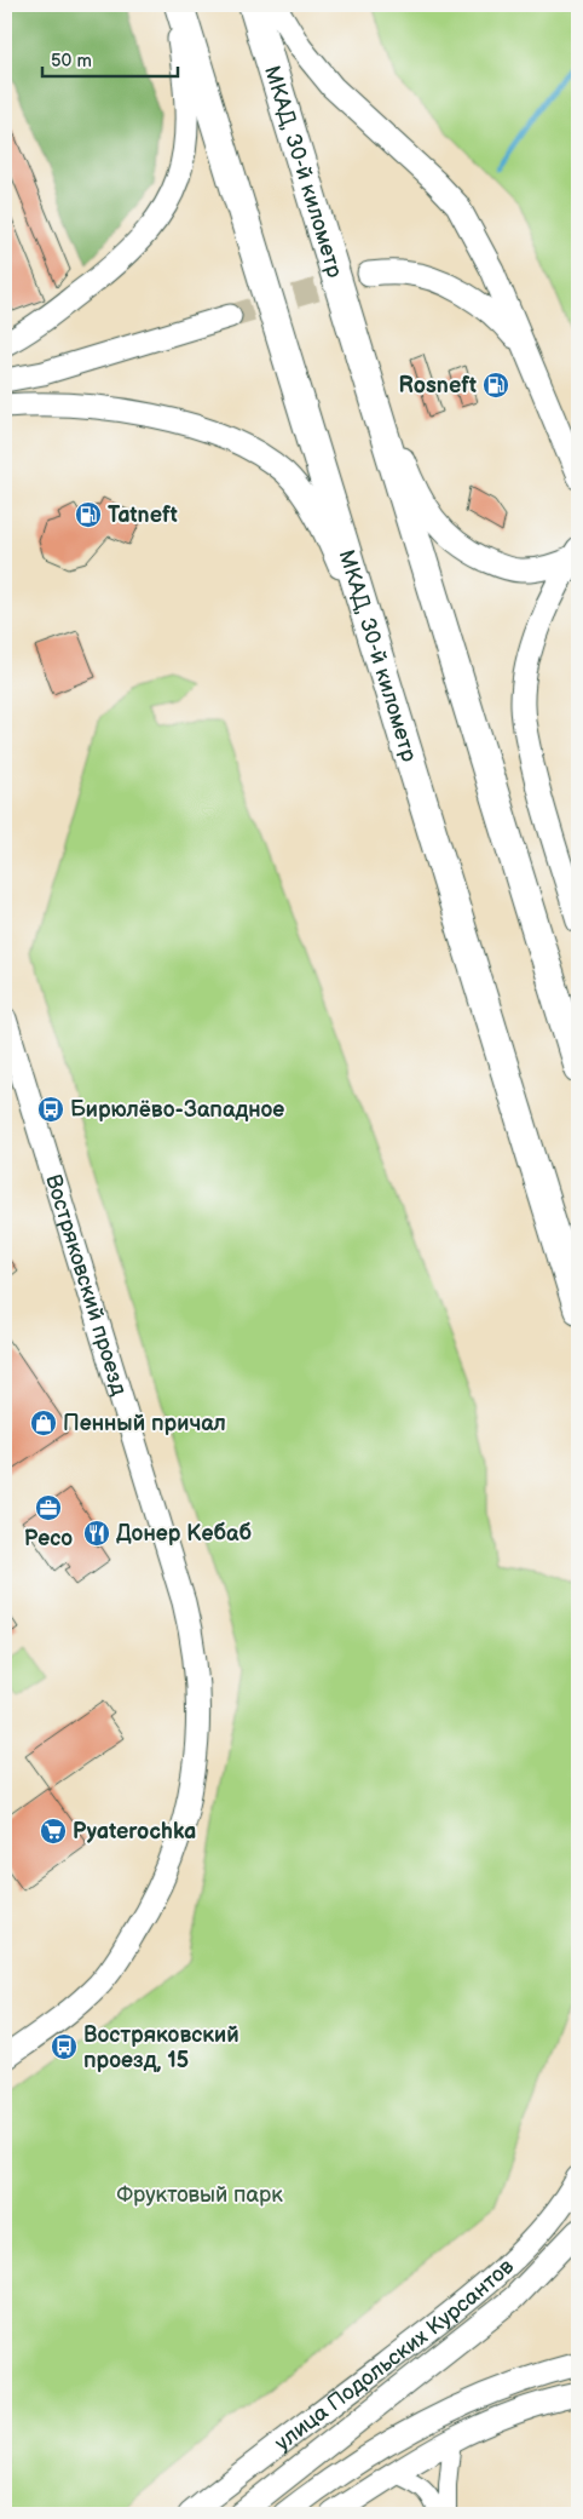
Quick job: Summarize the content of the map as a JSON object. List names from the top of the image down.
{
  "streets": {
    "highway": ["МКАД, 30-й километр"],
    "street": ["Востряковский проезд", "улица Подольских Курсантов"]
  },
  "parks": ["Фруктовый парк"],
  "places": {
    "fuel station": ["Rosneft", "Tatneft"],
    "bus stop": ["Бирюлёво-Западное", "Востряковский проезд, 15"],
    "shop": ["Пенный причал"],
    "office": ["Ресо"],
    "restaurant": ["Донер Кебаб"],
    "supermarket": ["Pyaterochka"]
  },
  "scale_bar": "50 m"
}
